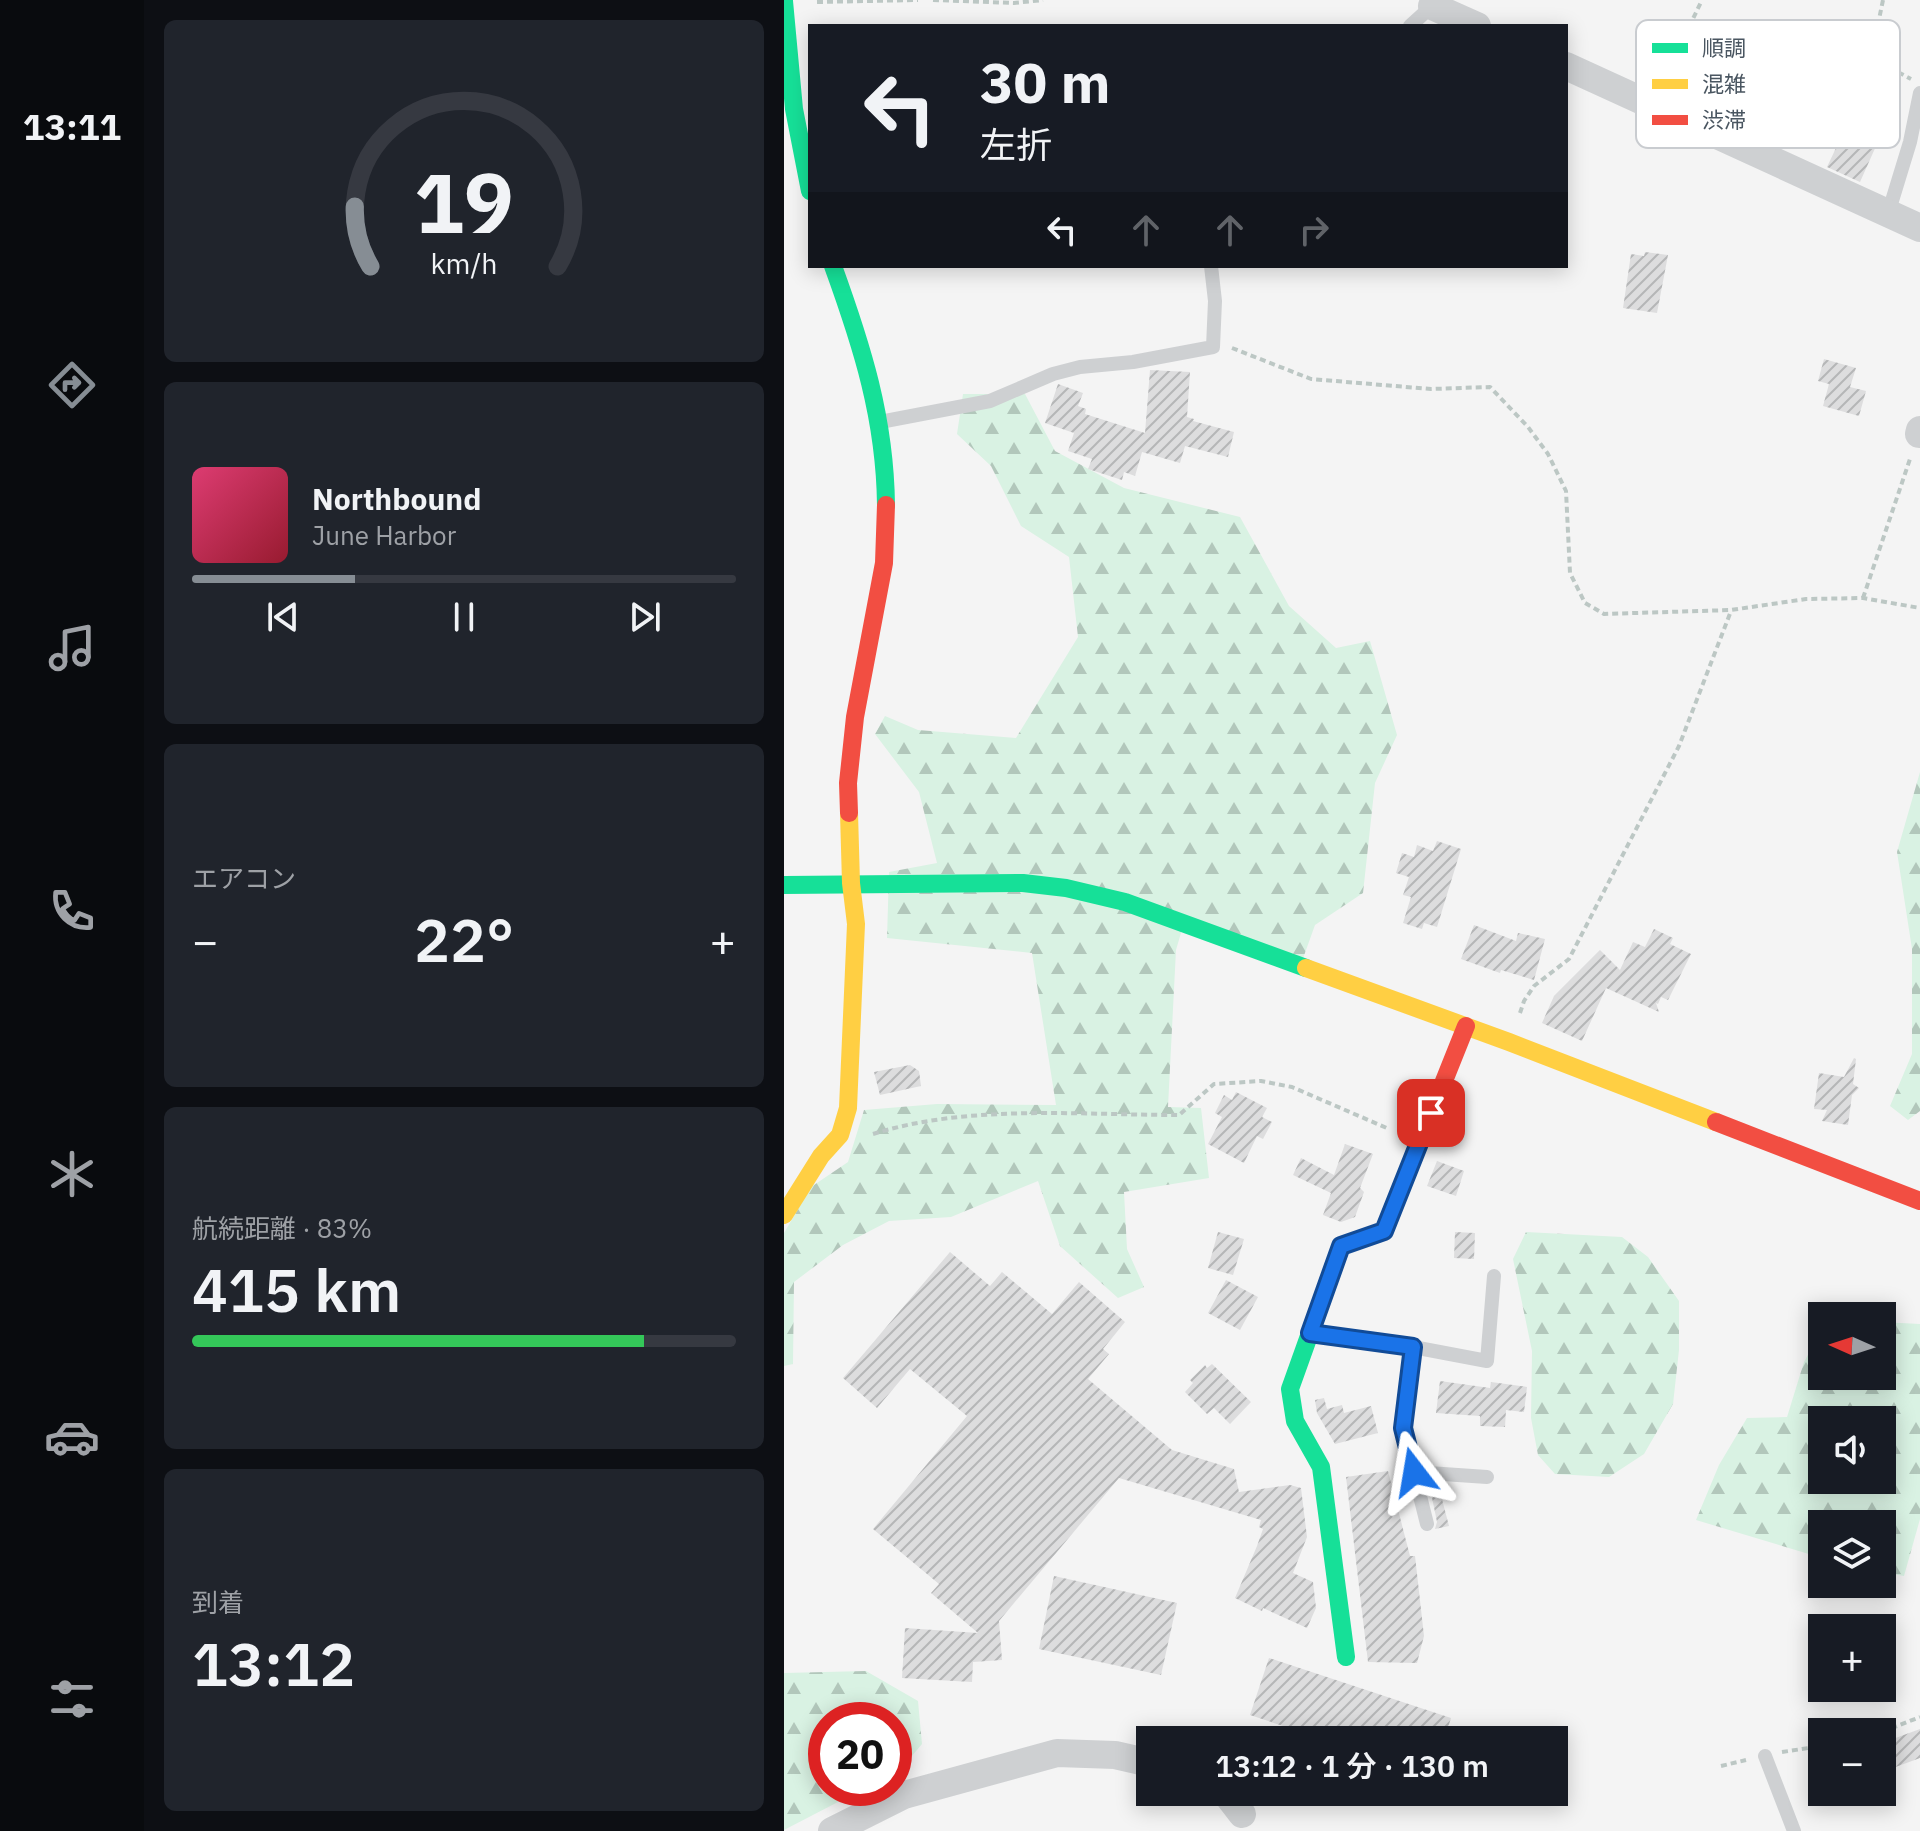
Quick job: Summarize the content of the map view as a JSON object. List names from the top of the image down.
{
  "legend": ["順調", "混雑", "渋滞"],
  "north": "left",
  "page": {
    "tabs": "13:11",
    "turn": ["30 m", "左折"],
    "song": ["Northbound", "June Harbor"],
    "tile": [
      "エアコン",
      ["航続距離 · 83%", "415 km"],
      ["到着", "13:12"]
    ],
    "heat": ["−", "22°", "+"],
    "map_buttons": ["+", "−"],
    "limit": "20",
    "trip": "13:12 · 1 分 · 130 m",
    "gauge": ["19", "km/h"]
  }
}
